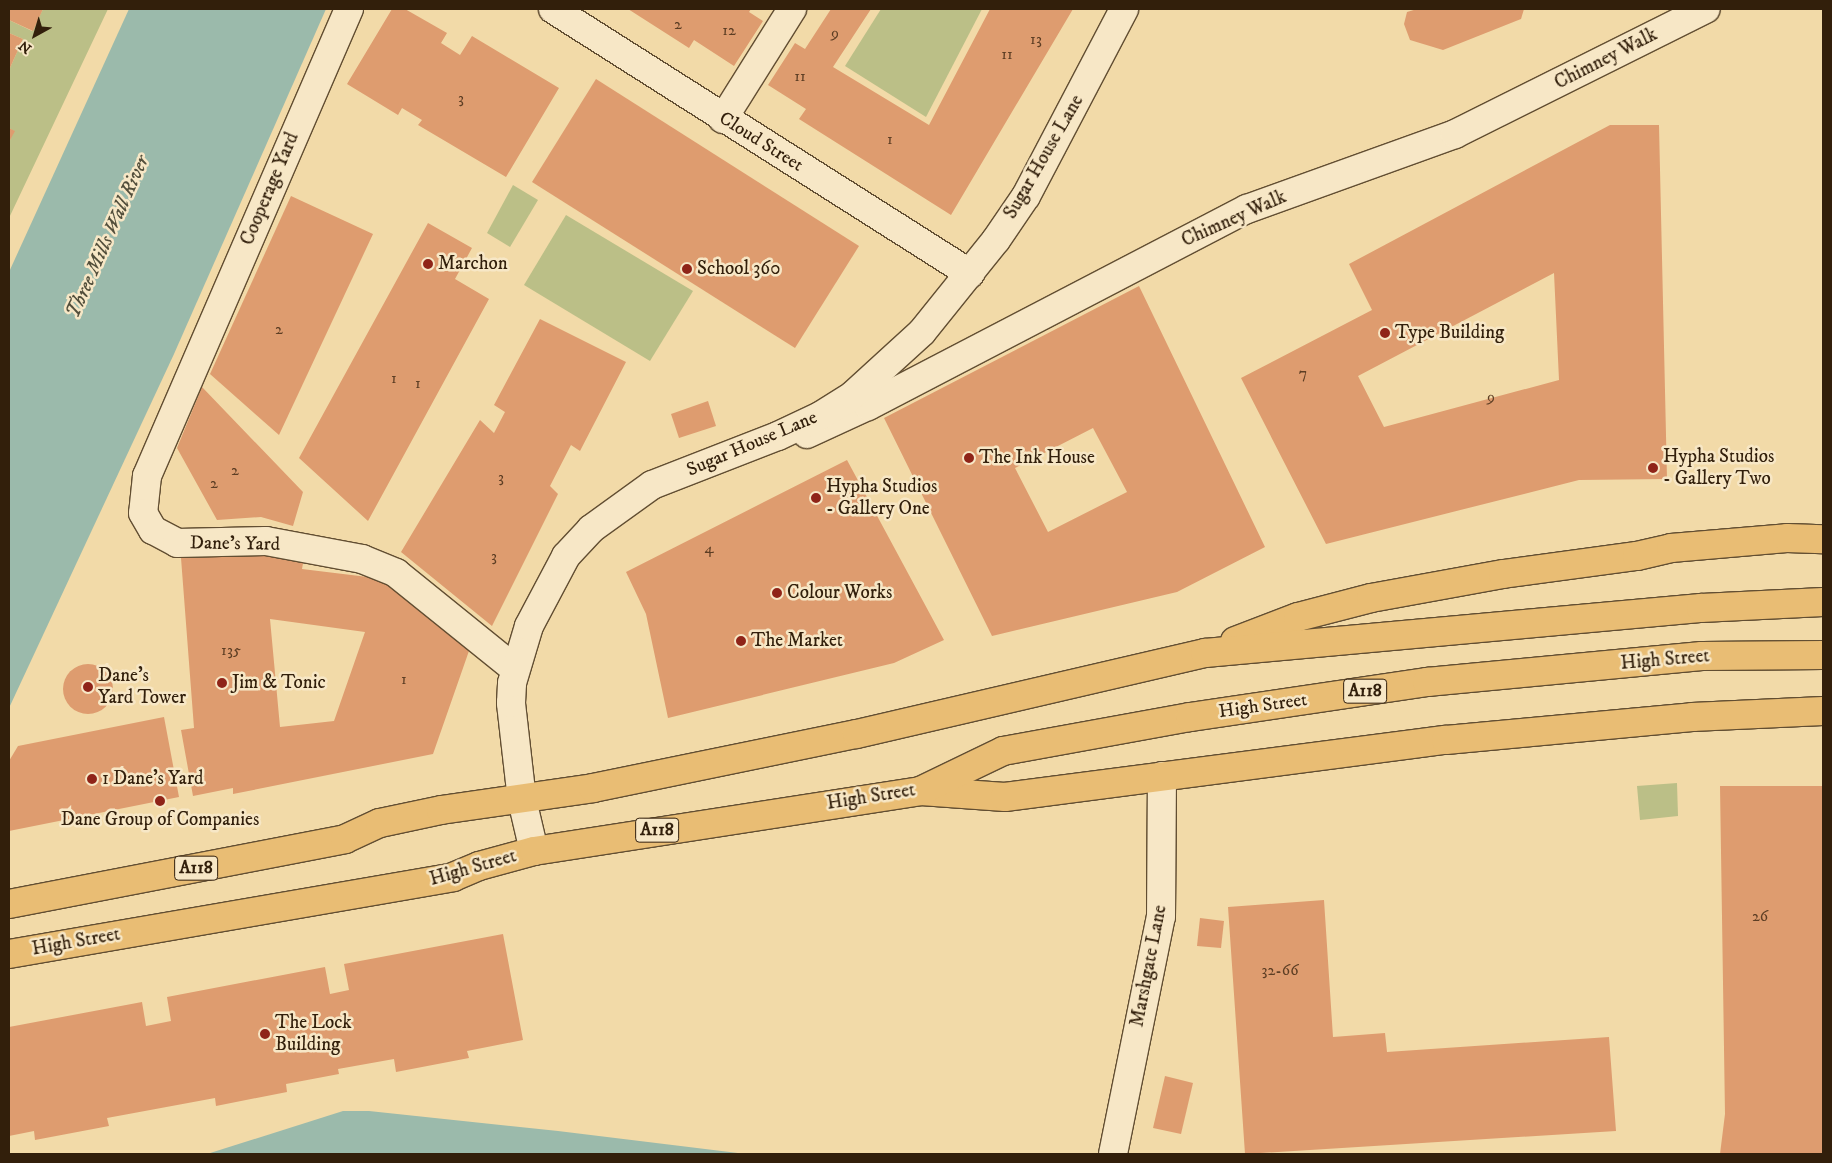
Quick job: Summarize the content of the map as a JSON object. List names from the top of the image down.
{
  "streets": {
    "main road": ["High Street", "A118"],
    "street": [
      "Chimney Walk",
      "Cloud Street",
      "Sugar House Lane",
      "Cooperage Yard",
      "Dane's Yard",
      "Marshgate Lane"
    ]
  },
  "crossings": [
    ["Chimney Walk", "Sugar House Lane"],
    ["Cloud Street", "Sugar House Lane"],
    ["Sugar House Lane", "Dane's Yard"],
    ["Sugar House Lane", "High Street"],
    ["Sugar House Lane", "A118"],
    ["Cooperage Yard", "Dane's Yard"],
    ["High Street", "A118"],
    ["A118", "Marshgate Lane"]
  ],
  "water": ["Three Mills Wall River"],
  "places": [
    "Marchon",
    "School 360",
    "Type Building",
    "The Ink House",
    "Hypha Studios - Gallery Two",
    "Hypha Studios - Gallery One",
    "Colour Works",
    "The Market",
    "Jim & Tonic",
    "Dane's Yard Tower",
    "1 Dane's Yard",
    "Dane Group of Companies",
    "The Lock Building"
  ],
  "house_numbers": [
    "2",
    "12",
    "9",
    "13",
    "11",
    "11",
    "3",
    "1",
    "2",
    "7",
    "1",
    "1",
    "9",
    "2",
    "3",
    "2",
    "4",
    "3",
    "135",
    "1",
    "26",
    "32-66"
  ],
  "north": "bottom left"
}
